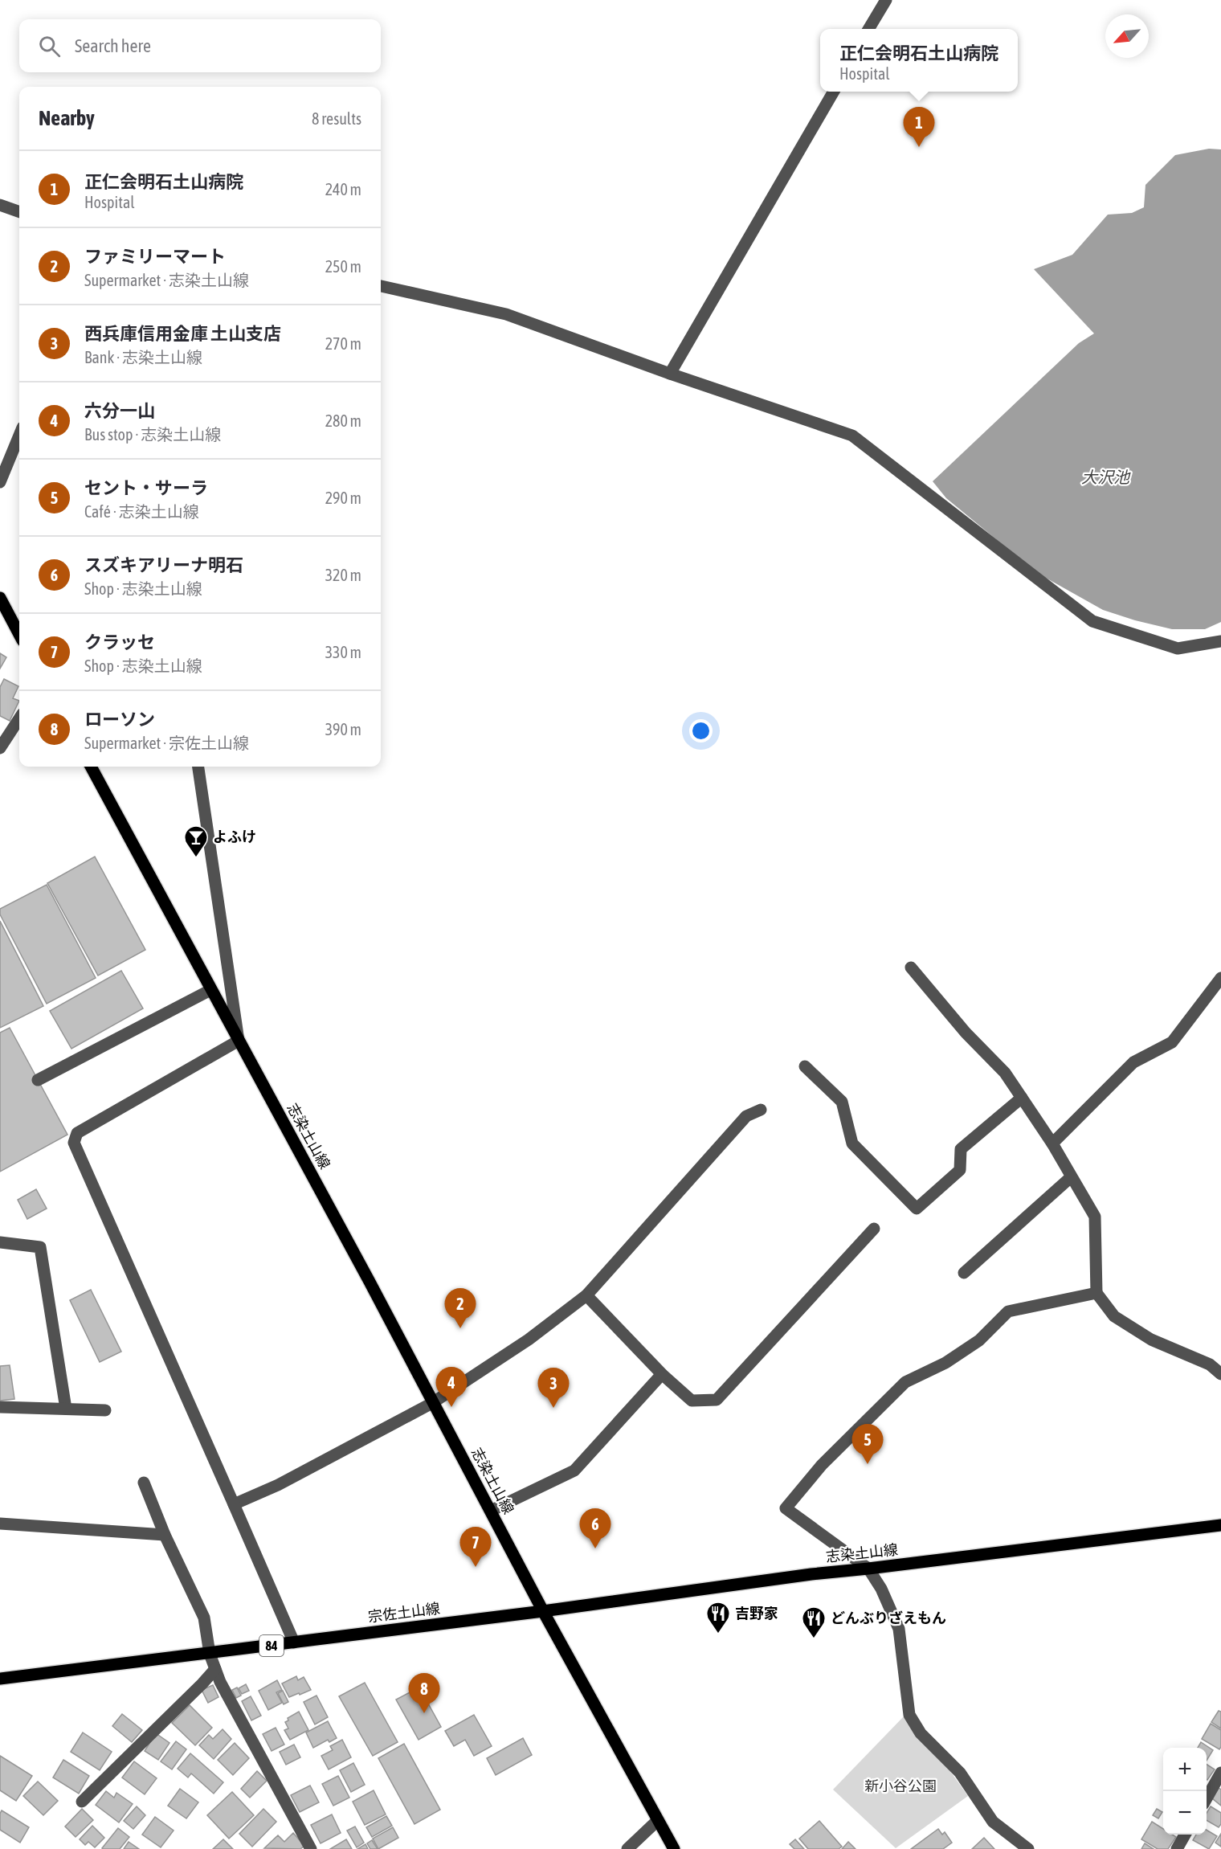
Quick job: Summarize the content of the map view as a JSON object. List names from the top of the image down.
{
  "streets": {
    "main road": ["志染土山線", "宗佐土山線", "84"]
  },
  "crossings": [
    ["志染土山線", "宗佐土山線"]
  ],
  "water": ["大沢池"],
  "parks": ["新小谷公園"],
  "places": {
    "bar": ["よふけ"],
    "restaurant": ["吉野家", "どんぶりざえもん"]
  },
  "north": "bottom left",
  "page": {
    "search": "Search here",
    "popup": ["正仁会明石土山病院", "Hospital"],
    "heading": ["Nearby", "8 results"],
    "pins": [
      "1",
      "2",
      "4",
      "3",
      "5",
      "6",
      "7",
      "8"
    ],
    "list": [
      {
        "mark": "1",
        "name": "正仁会明石土山病院",
        "note": "Hospital",
        "value": "240 m"
      },
      {
        "mark": "2",
        "name": "ファミリーマート",
        "note": "Supermarket · 志染土山線",
        "value": "250 m"
      },
      {
        "mark": "3",
        "name": "西兵庫信用金庫 土山支店",
        "note": "Bank · 志染土山線",
        "value": "270 m"
      },
      {
        "mark": "4",
        "name": "六分一山",
        "note": "Bus stop · 志染土山線",
        "value": "280 m"
      },
      {
        "mark": "5",
        "name": "セント・サーラ",
        "note": "Café · 志染土山線",
        "value": "290 m"
      },
      {
        "mark": "6",
        "name": "スズキアリーナ明石",
        "note": "Shop · 志染土山線",
        "value": "320 m"
      },
      {
        "mark": "7",
        "name": "クラッセ",
        "note": "Shop · 志染土山線",
        "value": "330 m"
      },
      {
        "mark": "8",
        "name": "ローソン",
        "note": "Supermarket · 宗佐土山線",
        "value": "390 m"
      }
    ],
    "map_buttons": ["+", "−"]
  }
}
